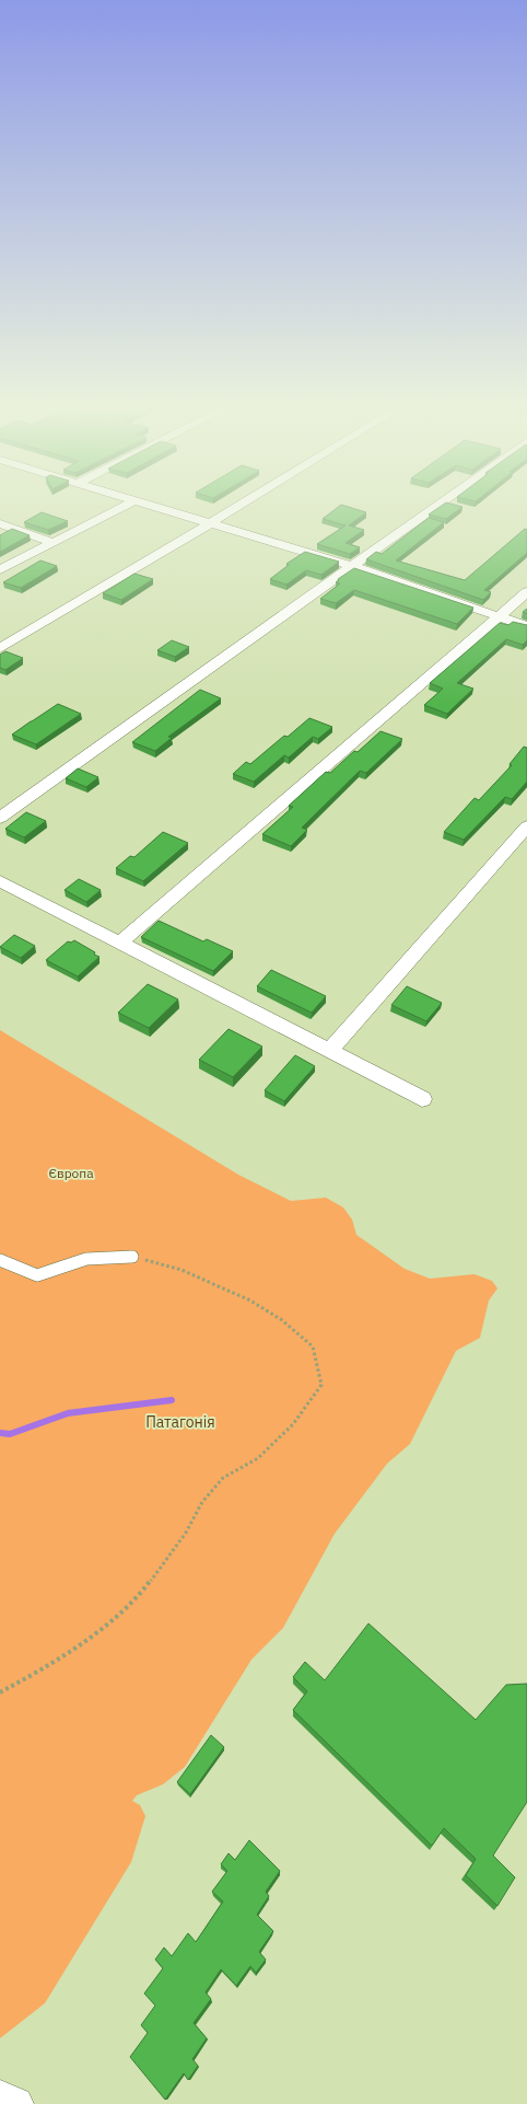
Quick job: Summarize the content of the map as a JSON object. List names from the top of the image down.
{
  "parks": ["Європа", "Патагонія"]
}
